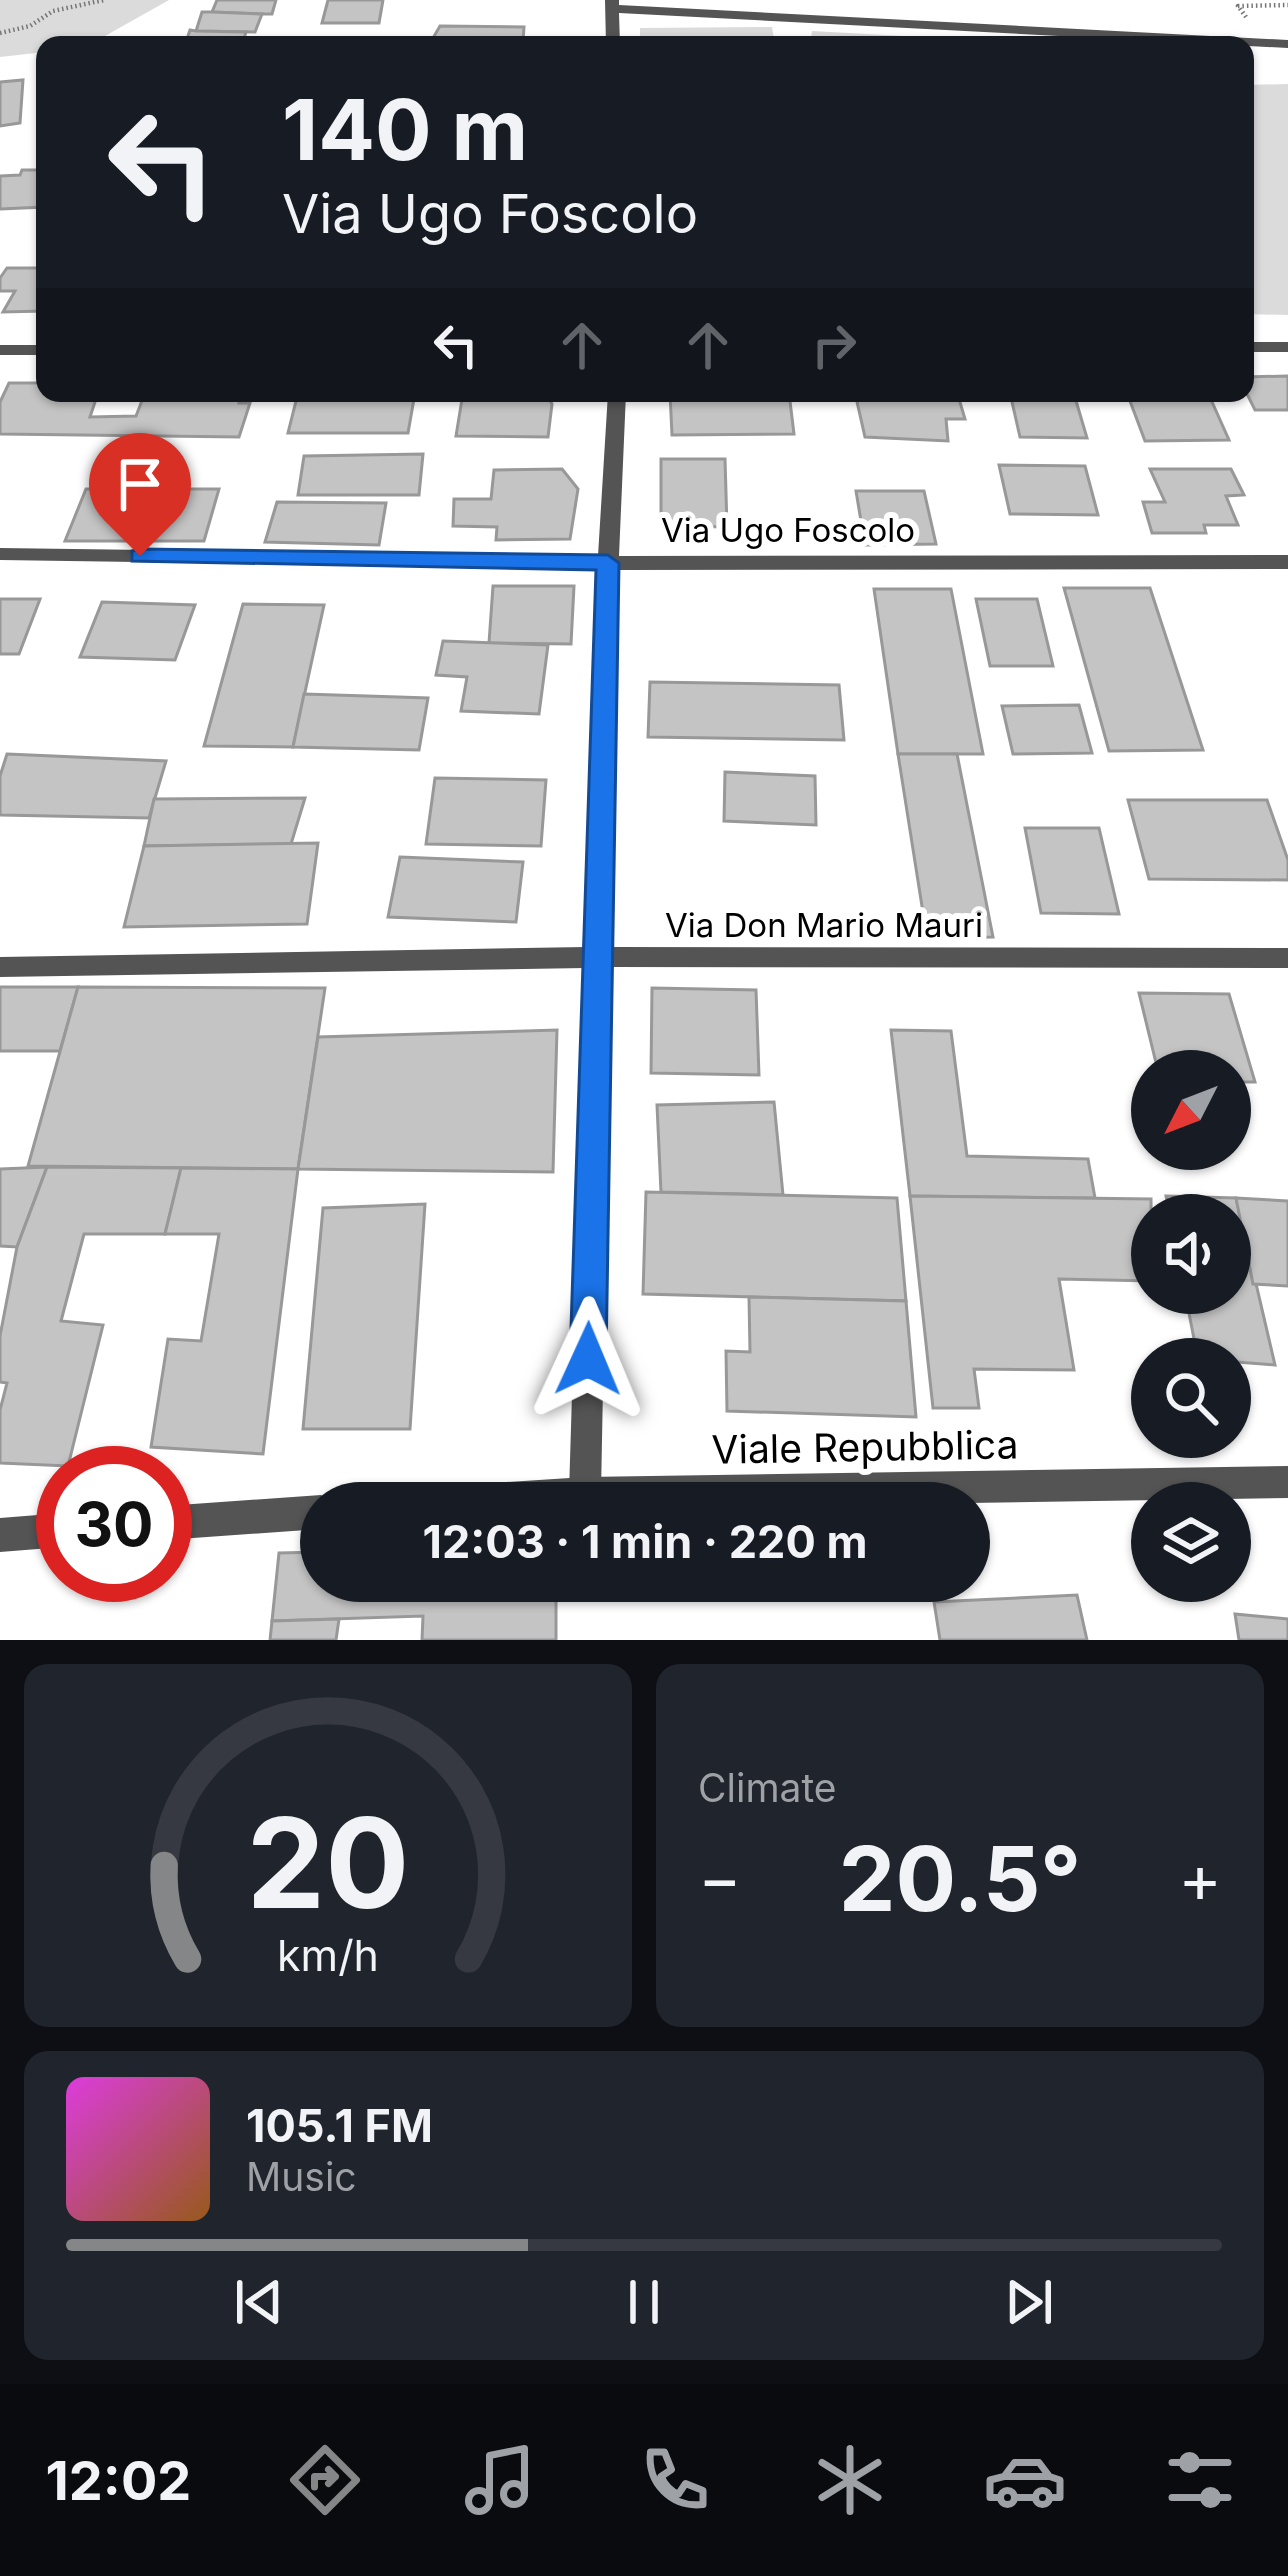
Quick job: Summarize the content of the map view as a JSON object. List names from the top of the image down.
{
  "streets": {
    "street": ["Via Ugo Foscolo", "Via Don Mario Mauri", "Viale Repubblica"]
  },
  "north": "bottom left",
  "page": {
    "turn": ["140 m", "Via Ugo Foscolo"],
    "limit": "30",
    "trip": "12:03 · 1 min · 220 m",
    "tile": "Climate",
    "heat": ["−", "20.5°", "+"],
    "song": ["105.1 FM", "Music"],
    "tabs": "12:02",
    "gauge": ["20", "km/h"]
  }
}
